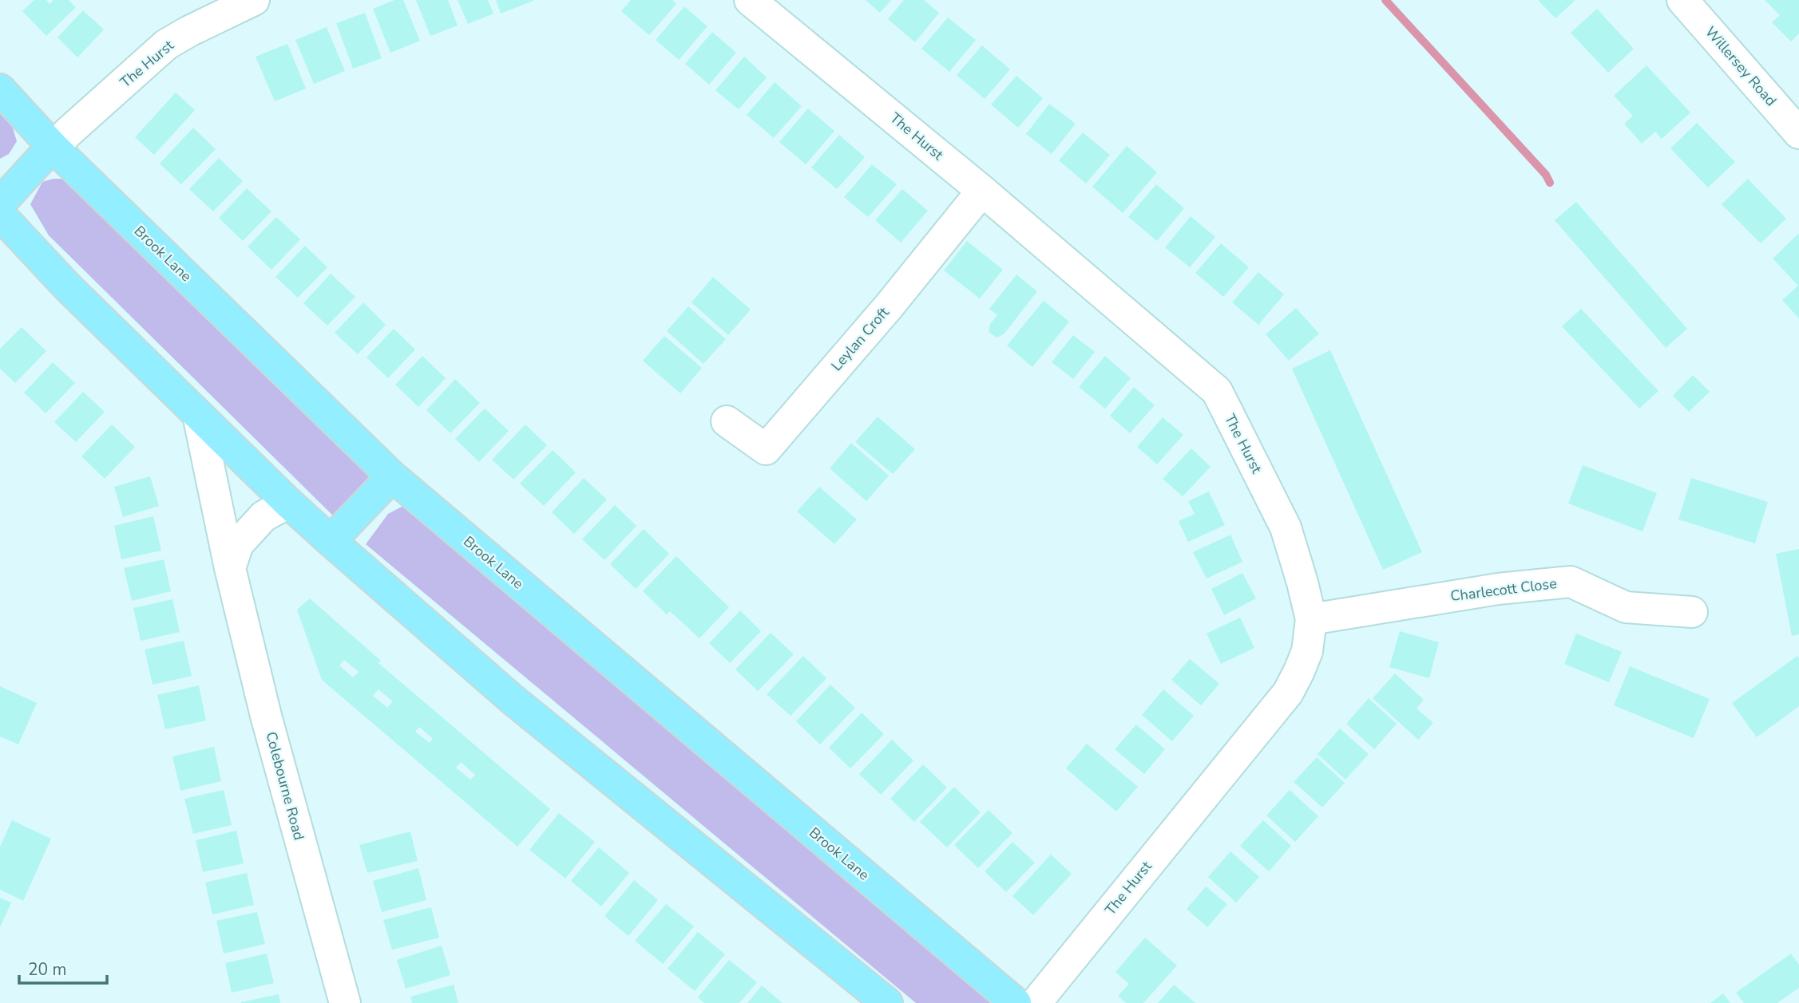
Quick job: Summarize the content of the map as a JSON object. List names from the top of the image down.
{
  "streets": {
    "main road": ["Brook Lane"],
    "street": [
      "The Hurst",
      "Willersey Road",
      "Leylan Croft",
      "Charlecott Close",
      "Colebourne Road"
    ]
  },
  "crossings": [
    ["The Hurst", "Brook Lane"],
    ["The Hurst", "Leylan Croft"],
    ["The Hurst", "Charlecott Close"]
  ],
  "scale_bar": "20 m"
}
